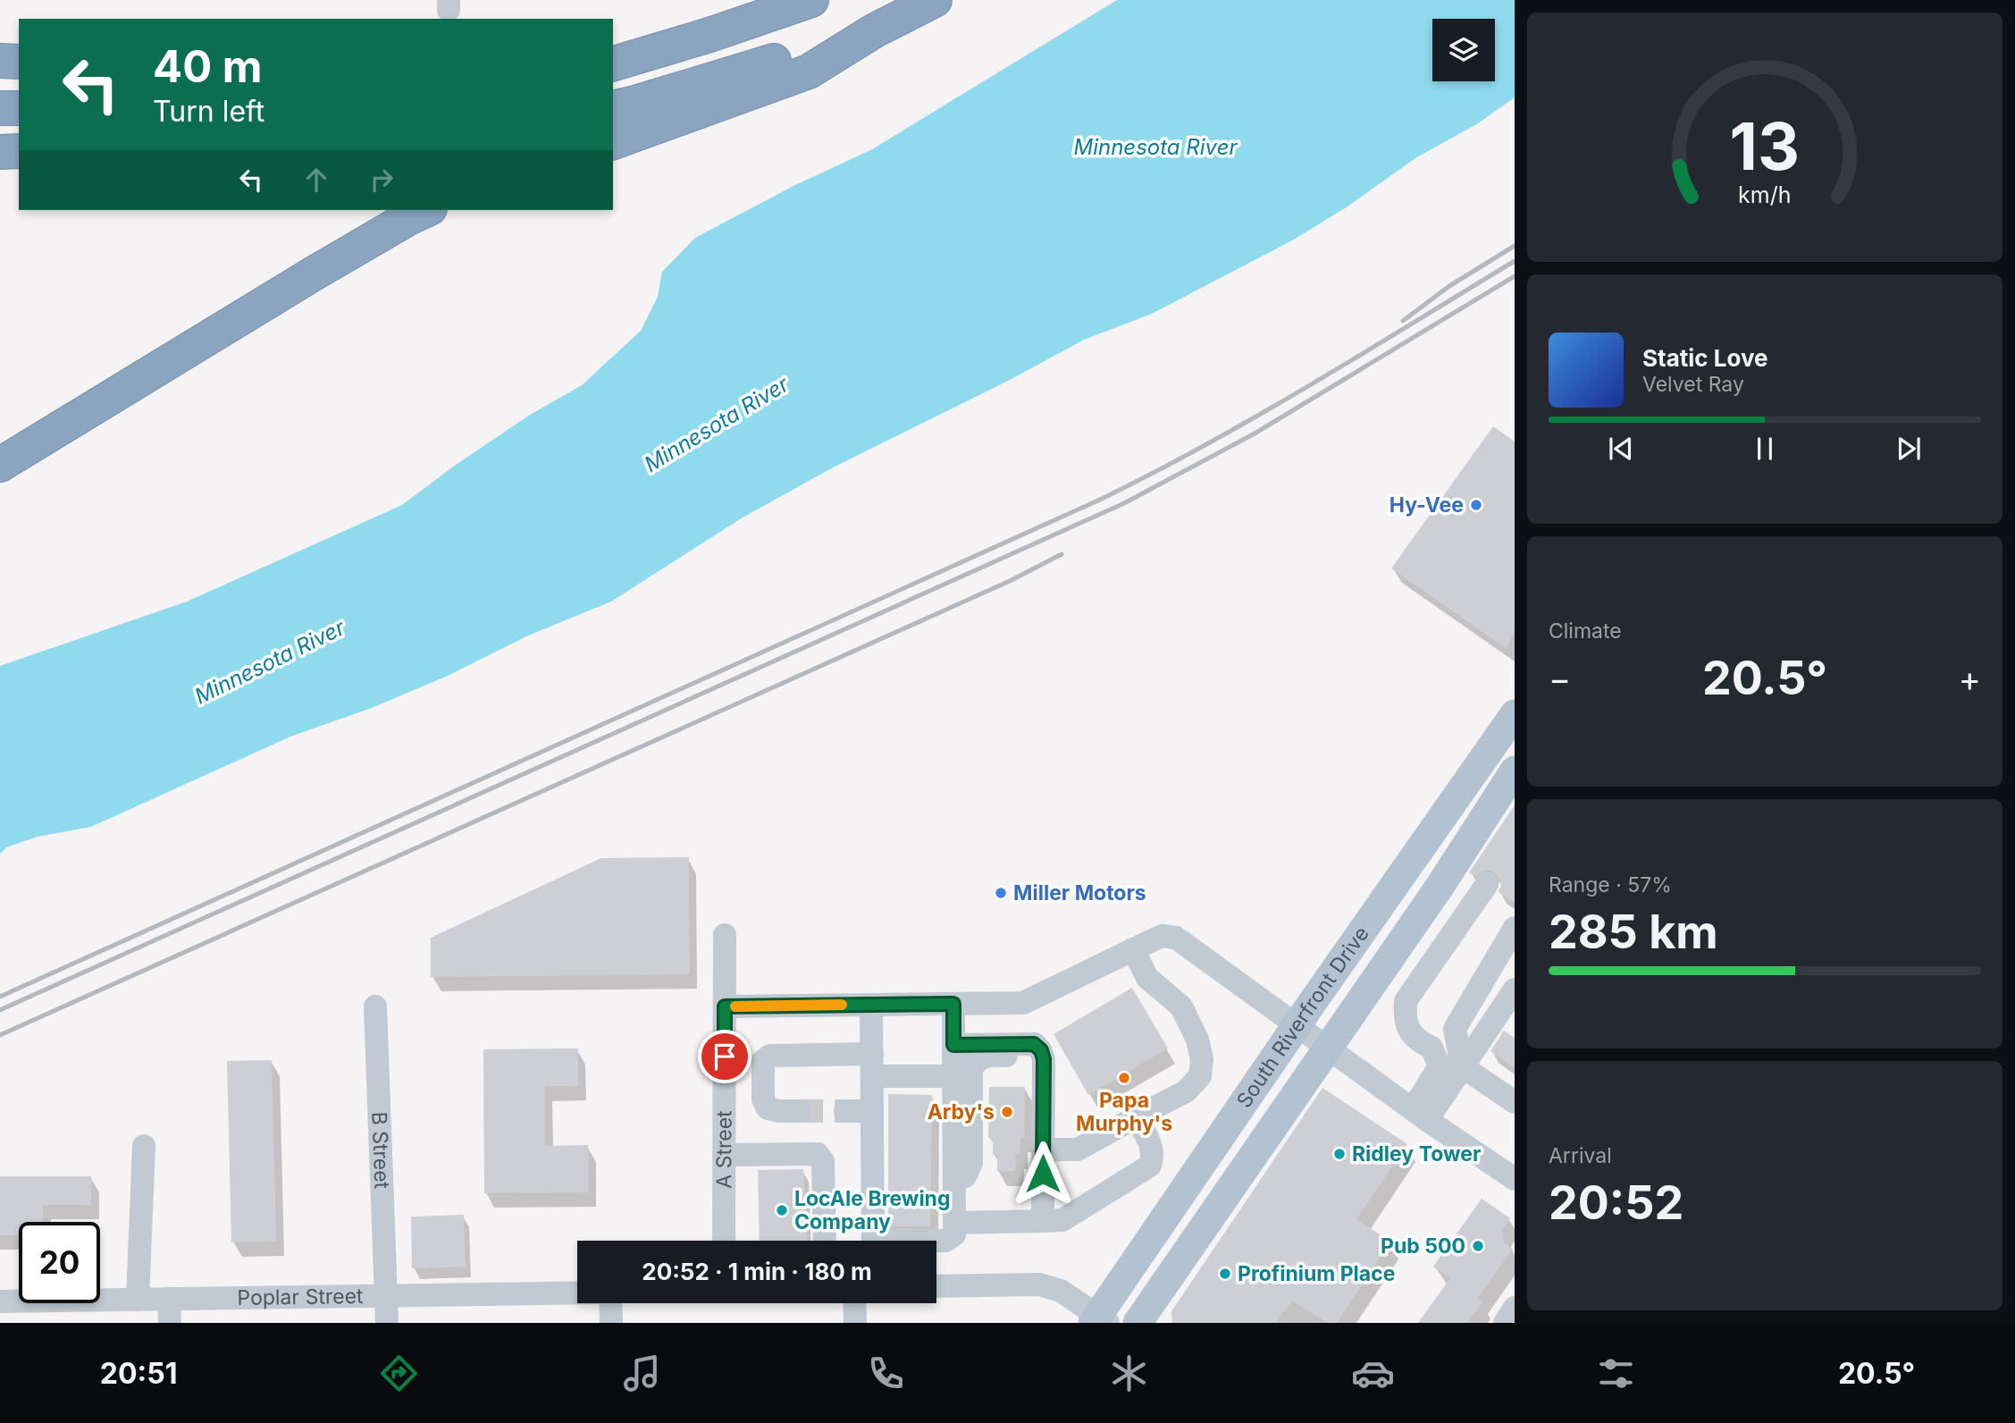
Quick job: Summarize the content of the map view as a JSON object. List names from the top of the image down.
{
  "streets": {
    "main road": ["South Riverfront Drive"],
    "street": ["A Street", "B Street", "Poplar Street"]
  },
  "crossings": [
    ["B Street", "Poplar Street"]
  ],
  "water": ["Minnesota River"],
  "places": [
    "Hy-Vee",
    "Miller Motors",
    "Papa Murphy's",
    "Arby's",
    "Ridley Tower",
    "LocAle Brewing Company",
    "Pub 500",
    "Profinium Place"
  ],
  "page": {
    "turn": ["40 m", "Turn left"],
    "song": ["Static Love", "Velvet Ray"],
    "tile": [
      "Climate",
      ["Range · 57%", "285 km"],
      ["Arrival", "20:52"]
    ],
    "heat": ["−", "20.5°", "+"],
    "limit": "20",
    "trip": "20:52 · 1 min · 180 m",
    "tabs": ["20:51", "20.5°"],
    "gauge": ["13", "km/h"]
  }
}
